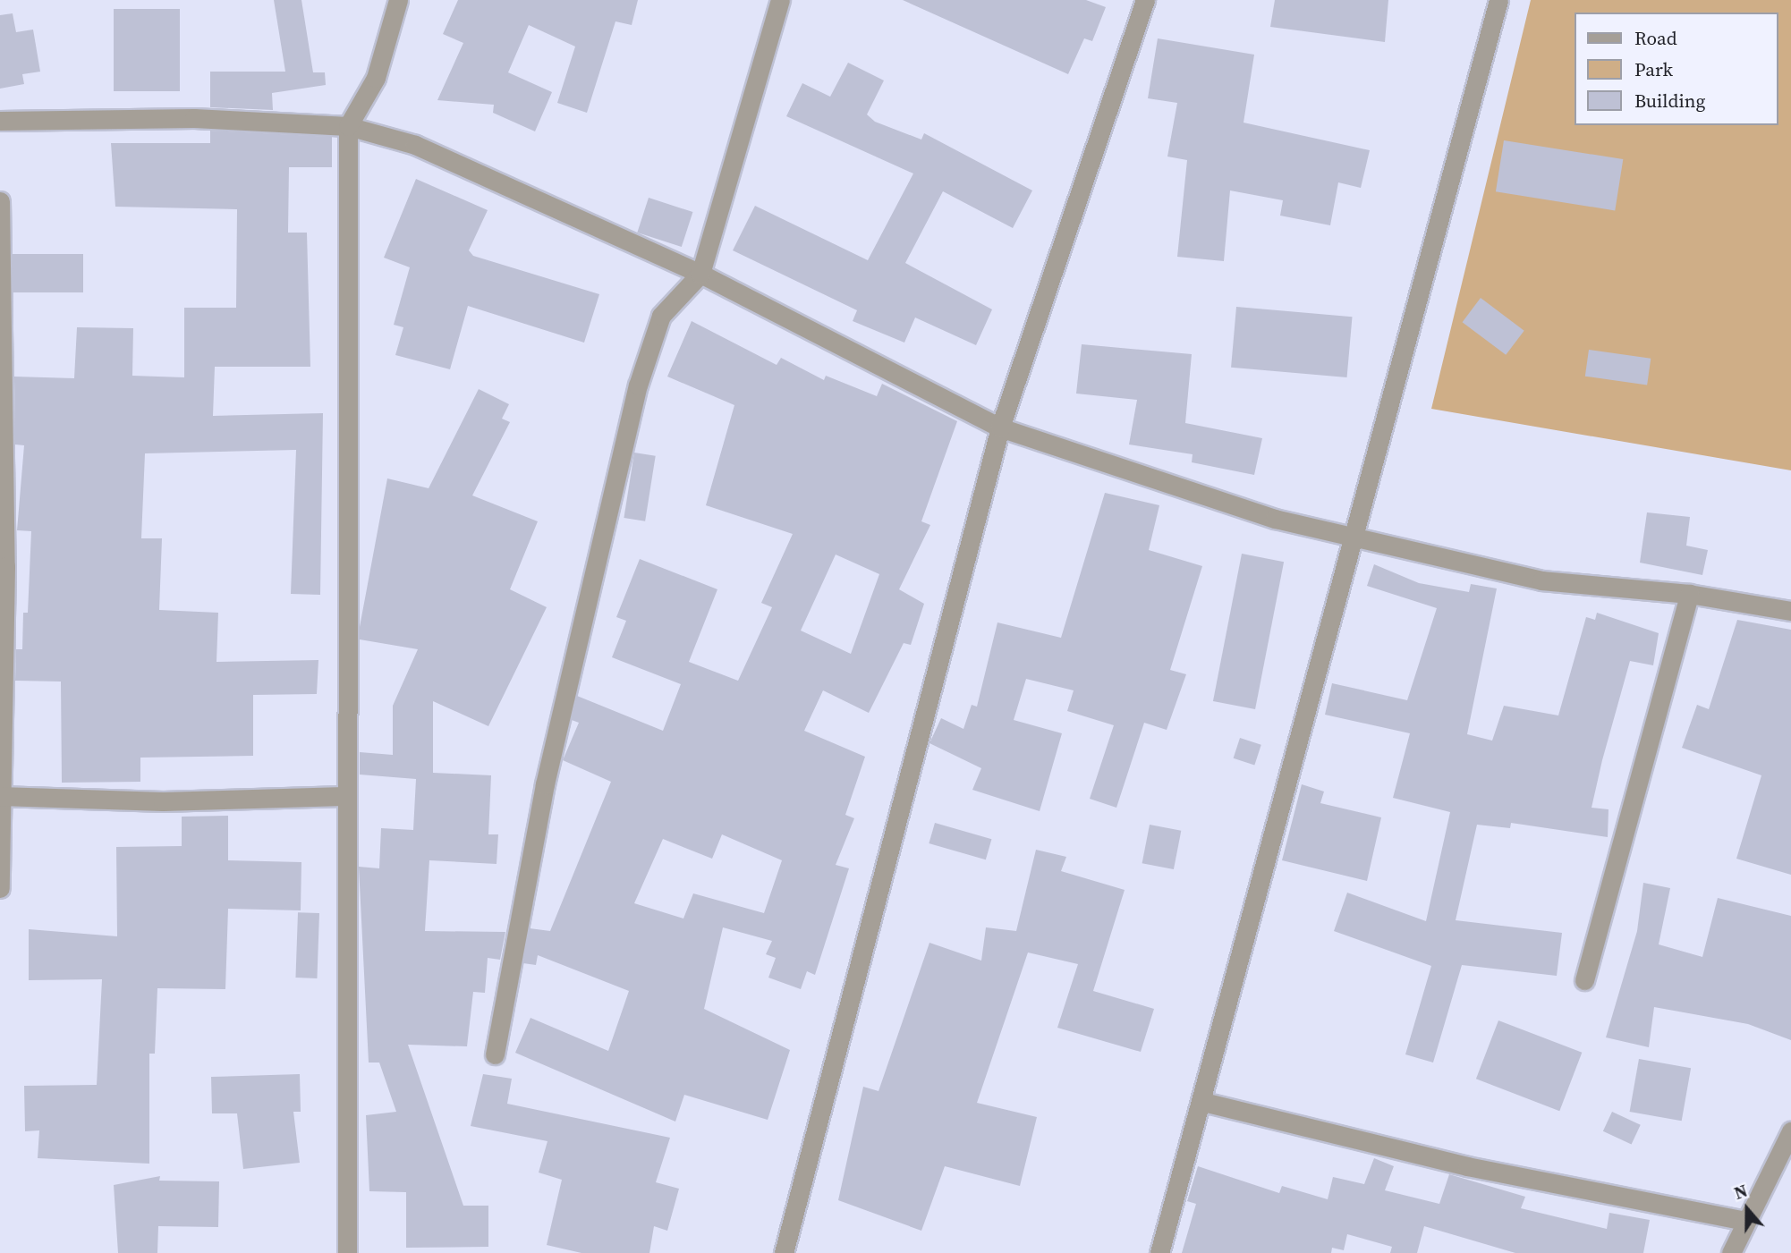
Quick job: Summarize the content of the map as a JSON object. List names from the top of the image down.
{
  "legend": ["Road", "Park", "Building"],
  "north": "top"
}
